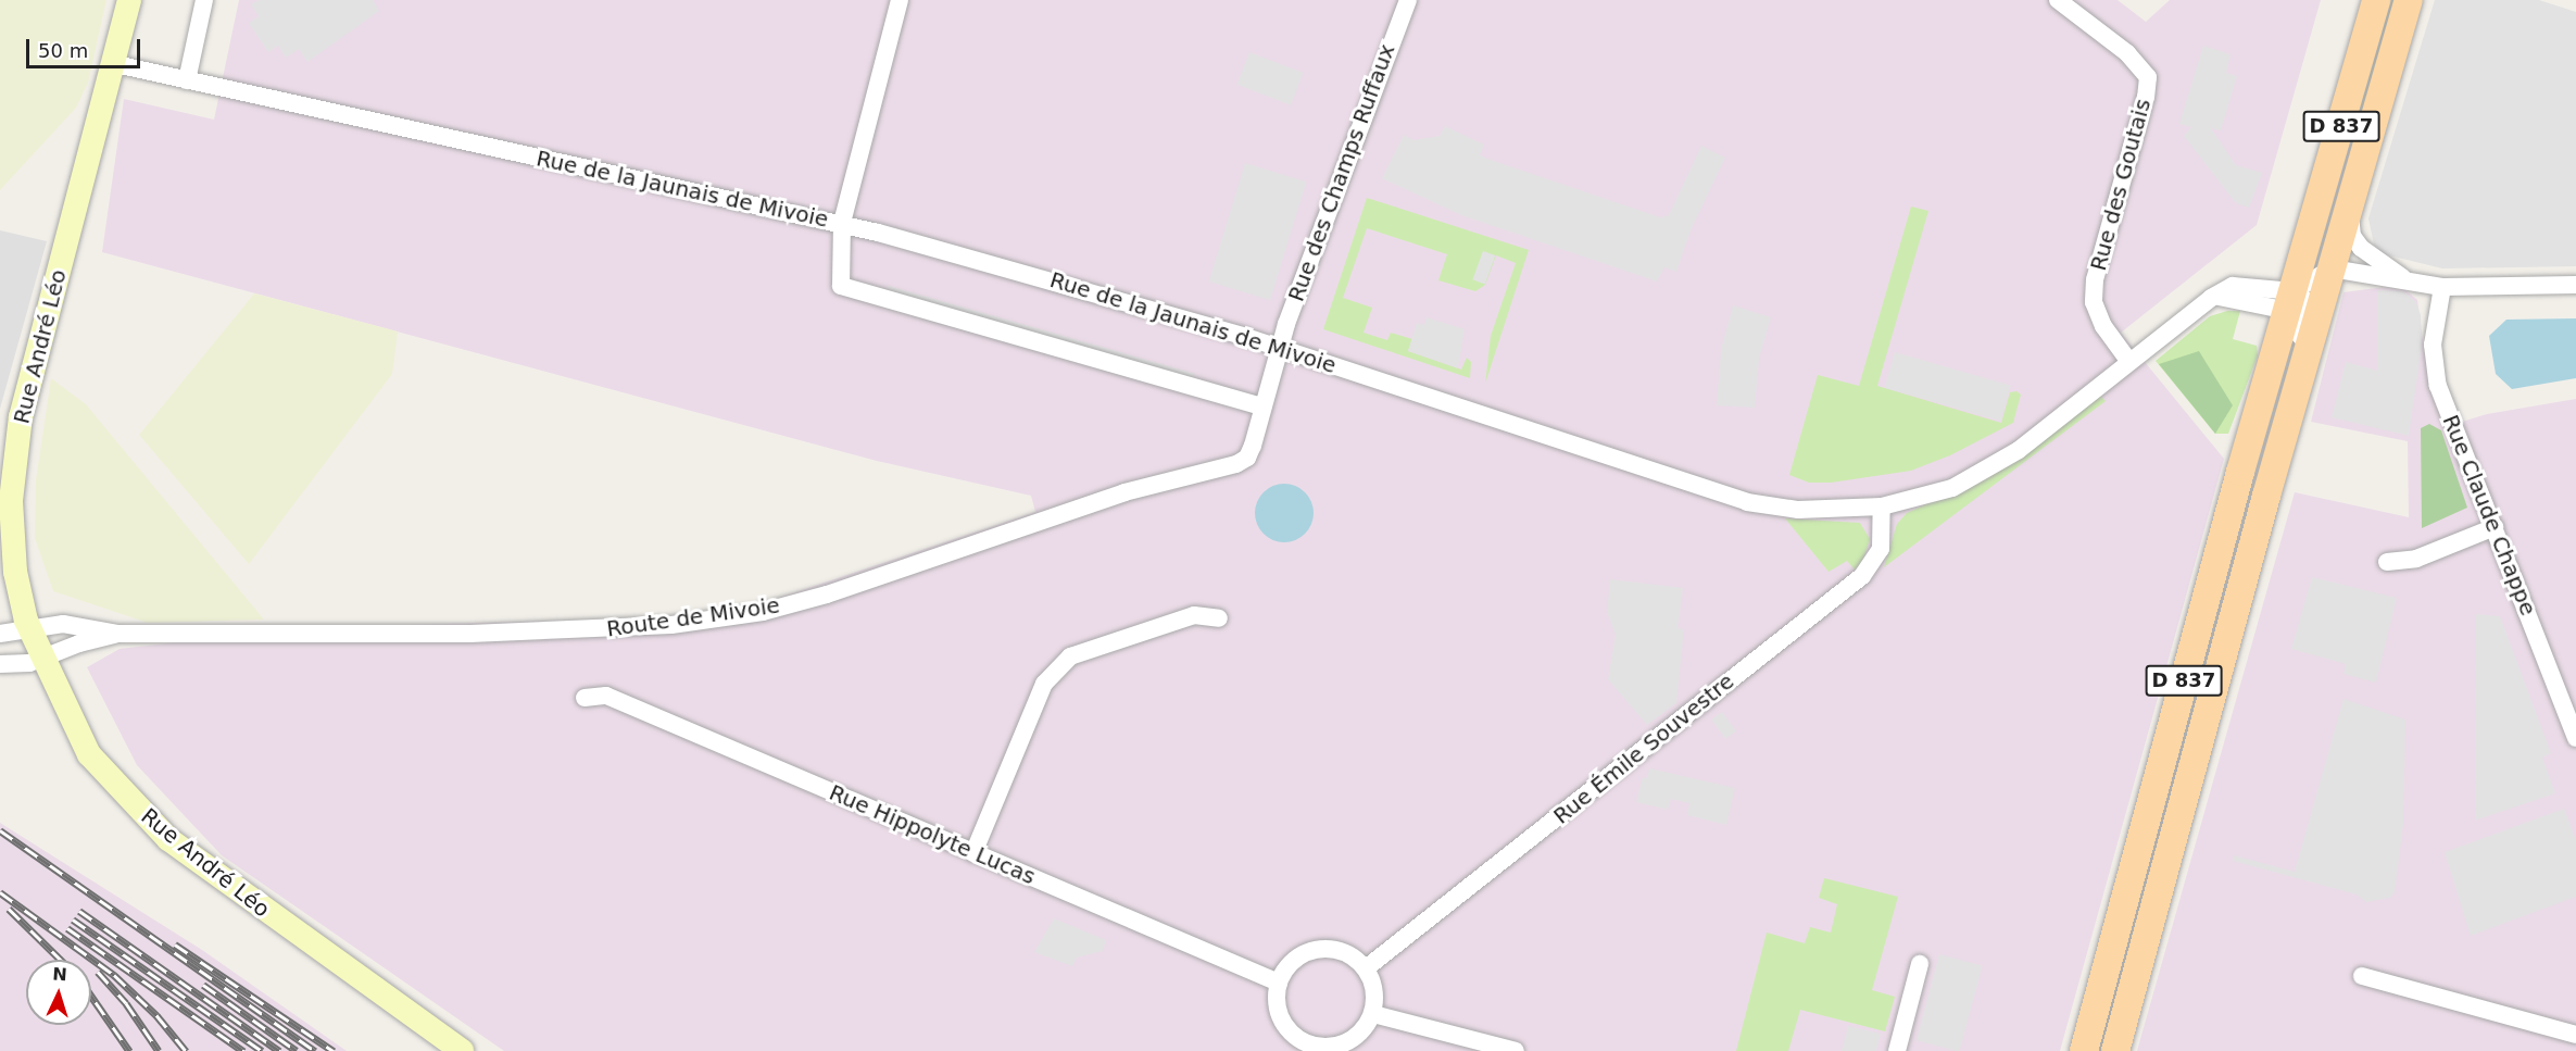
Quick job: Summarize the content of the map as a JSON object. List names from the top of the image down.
{
  "streets": {
    "main road": ["D 837"],
    "street": [
      "Rue des Champs Ruffaux",
      "Rue des Goutais",
      "Rue de la Jaunais de Mivoie",
      "Rue André Léo",
      "Rue Claude Chappe",
      "Route de Mivoie",
      "Rue Émile Souvestre",
      "Rue Hippolyte Lucas"
    ]
  },
  "crossings": [
    ["D 837", "Rue de la Jaunais de Mivoie"],
    ["Rue des Champs Ruffaux", "Rue de la Jaunais de Mivoie"],
    ["Rue des Champs Ruffaux", "Route de Mivoie"],
    ["Rue des Goutais", "Rue de la Jaunais de Mivoie"],
    ["Rue de la Jaunais de Mivoie", "Rue André Léo"],
    ["Rue de la Jaunais de Mivoie", "Rue Claude Chappe"],
    ["Rue de la Jaunais de Mivoie", "Route de Mivoie"],
    ["Rue de la Jaunais de Mivoie", "Rue Émile Souvestre"],
    ["Rue André Léo", "Route de Mivoie"],
    ["Rue Émile Souvestre", "Rue Hippolyte Lucas"]
  ],
  "scale_bar": "50 m",
  "north": "top"
}
